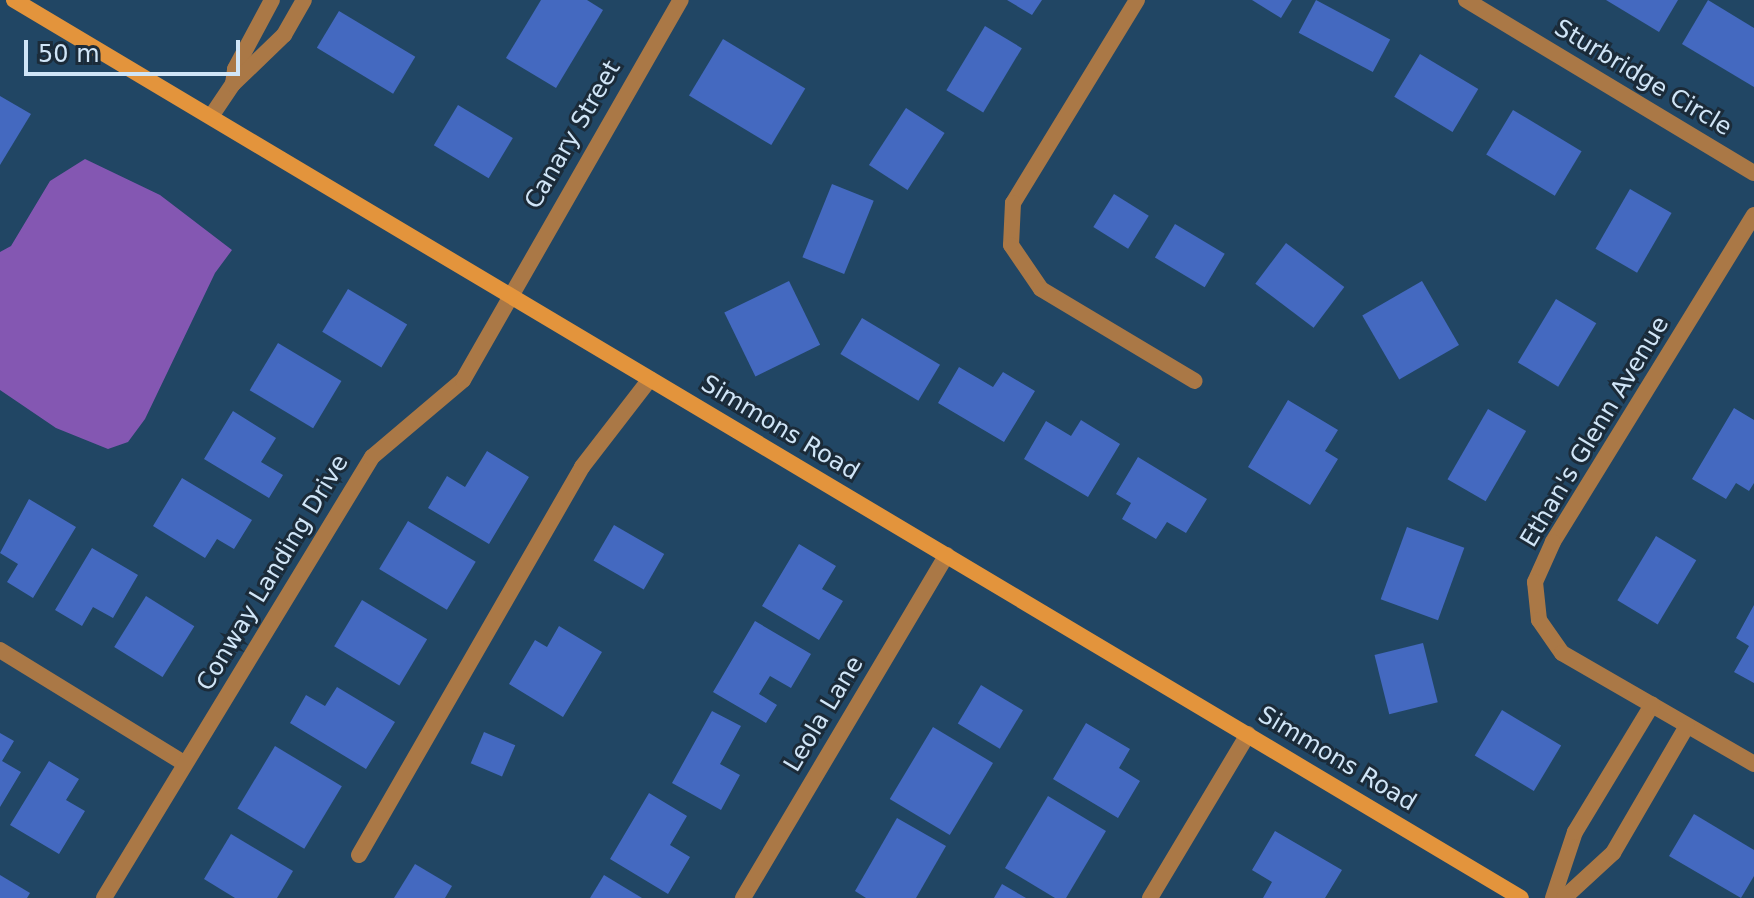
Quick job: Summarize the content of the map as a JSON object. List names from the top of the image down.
{
  "streets": {
    "street": [
      "Sturbridge Circle",
      "Canary Street",
      "Simmons Road",
      "Ethan's Glenn Avenue",
      "Conway Landing Drive",
      "Leola Lane"
    ]
  },
  "crossings": [
    ["Canary Street", "Simmons Road"],
    ["Canary Street", "Conway Landing Drive"],
    ["Simmons Road", "Conway Landing Drive"],
    ["Simmons Road", "Leola Lane"]
  ],
  "scale_bar": "50 m"
}
